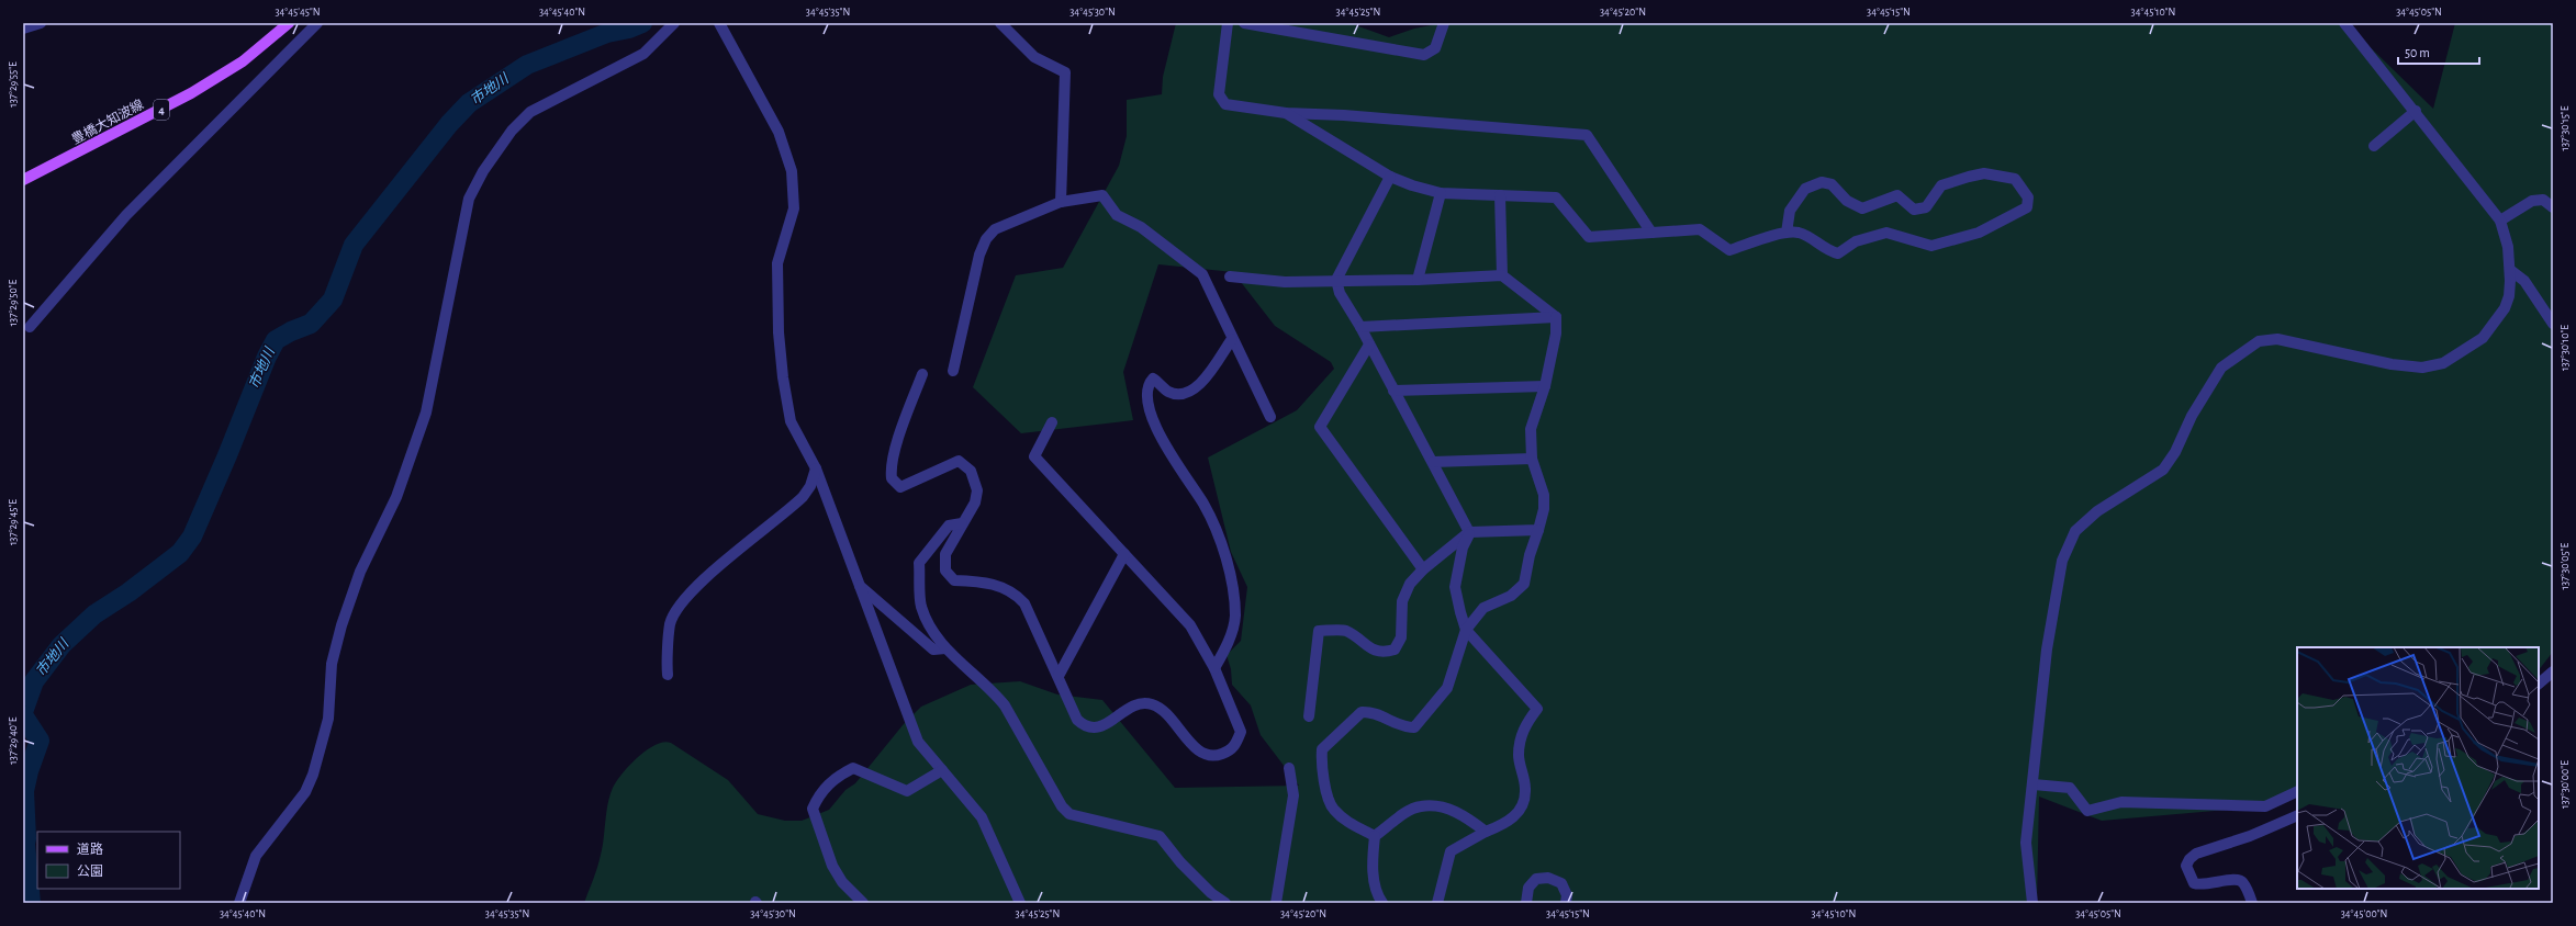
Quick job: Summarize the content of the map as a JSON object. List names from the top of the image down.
{
  "streets": {
    "main road": ["4", "豊橋大知波線"]
  },
  "water": ["市地川"],
  "legend": ["道路", "公園"],
  "scale_bar": "50 m",
  "coordinates": [
    "34°45'45\"N",
    "34°45'40\"N",
    "34°45'35\"N",
    "34°45'30\"N",
    "34°45'25\"N",
    "34°45'20\"N",
    "34°45'15\"N",
    "34°45'10\"N",
    "34°45'05\"N",
    "137°29'55\"E",
    "137°30'15\"E",
    "137°29'50\"E",
    "137°30'10\"E",
    "137°29'45\"E",
    "137°30'05\"E",
    "137°29'40\"E",
    "137°30'00\"E",
    "34°45'00\"N"
  ]
}
